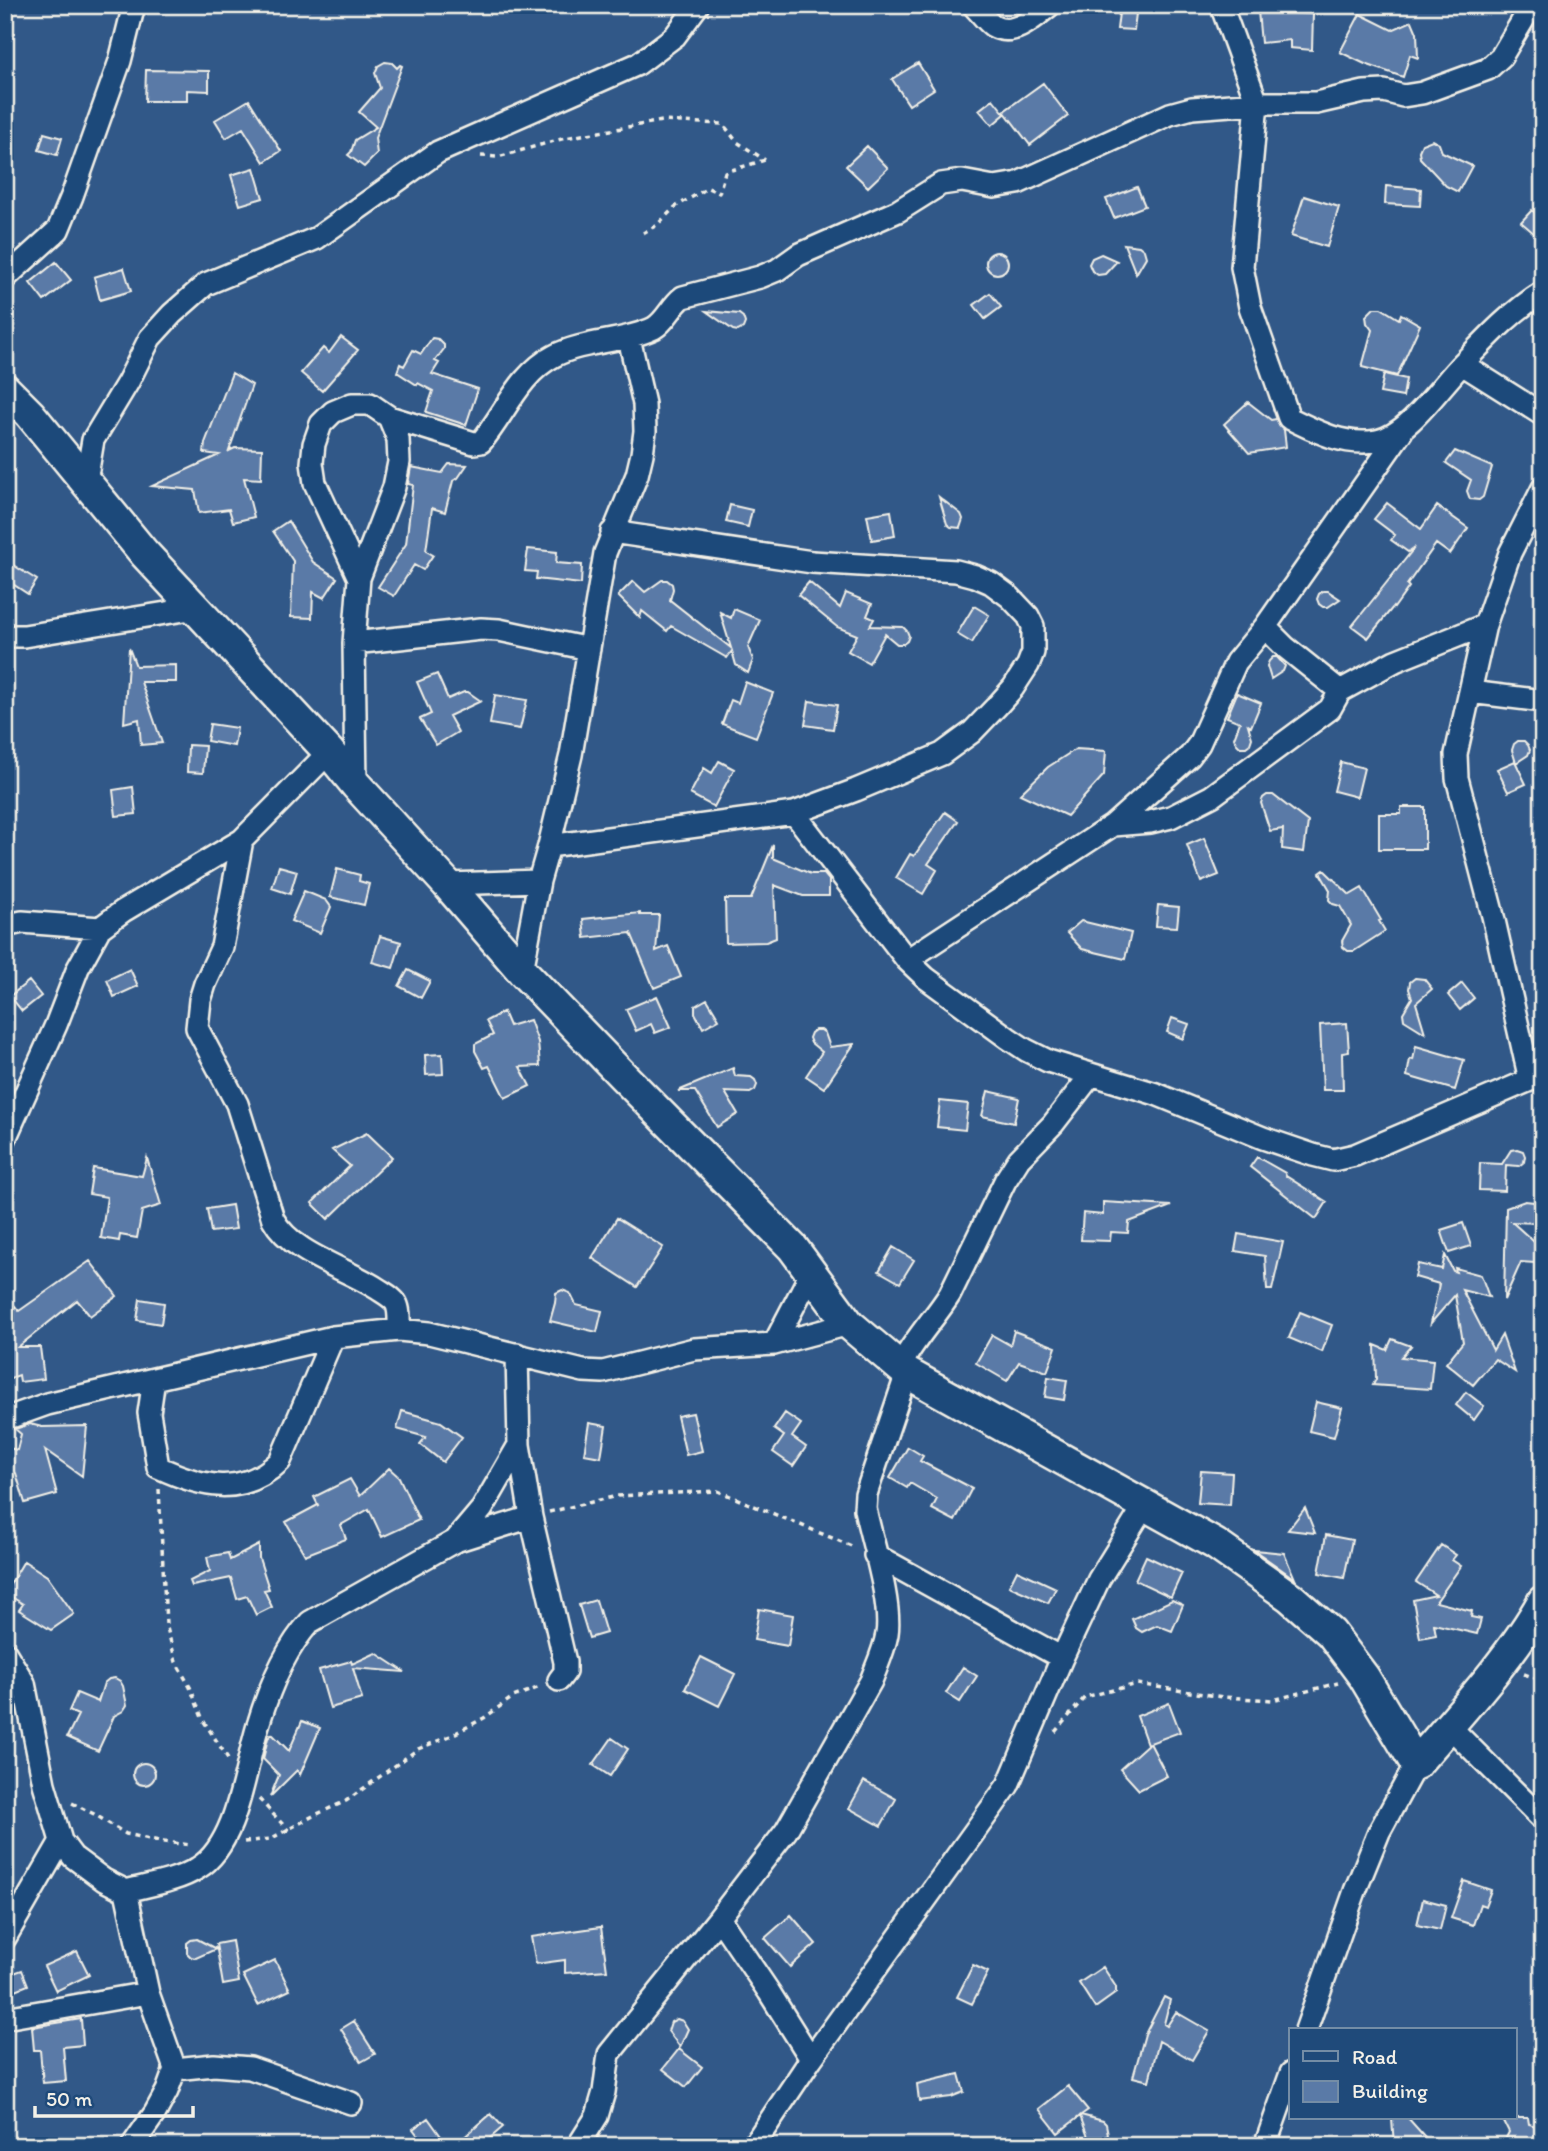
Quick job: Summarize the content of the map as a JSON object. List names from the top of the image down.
{
  "legend": ["Road", "Building"],
  "scale_bar": "50 m"
}
